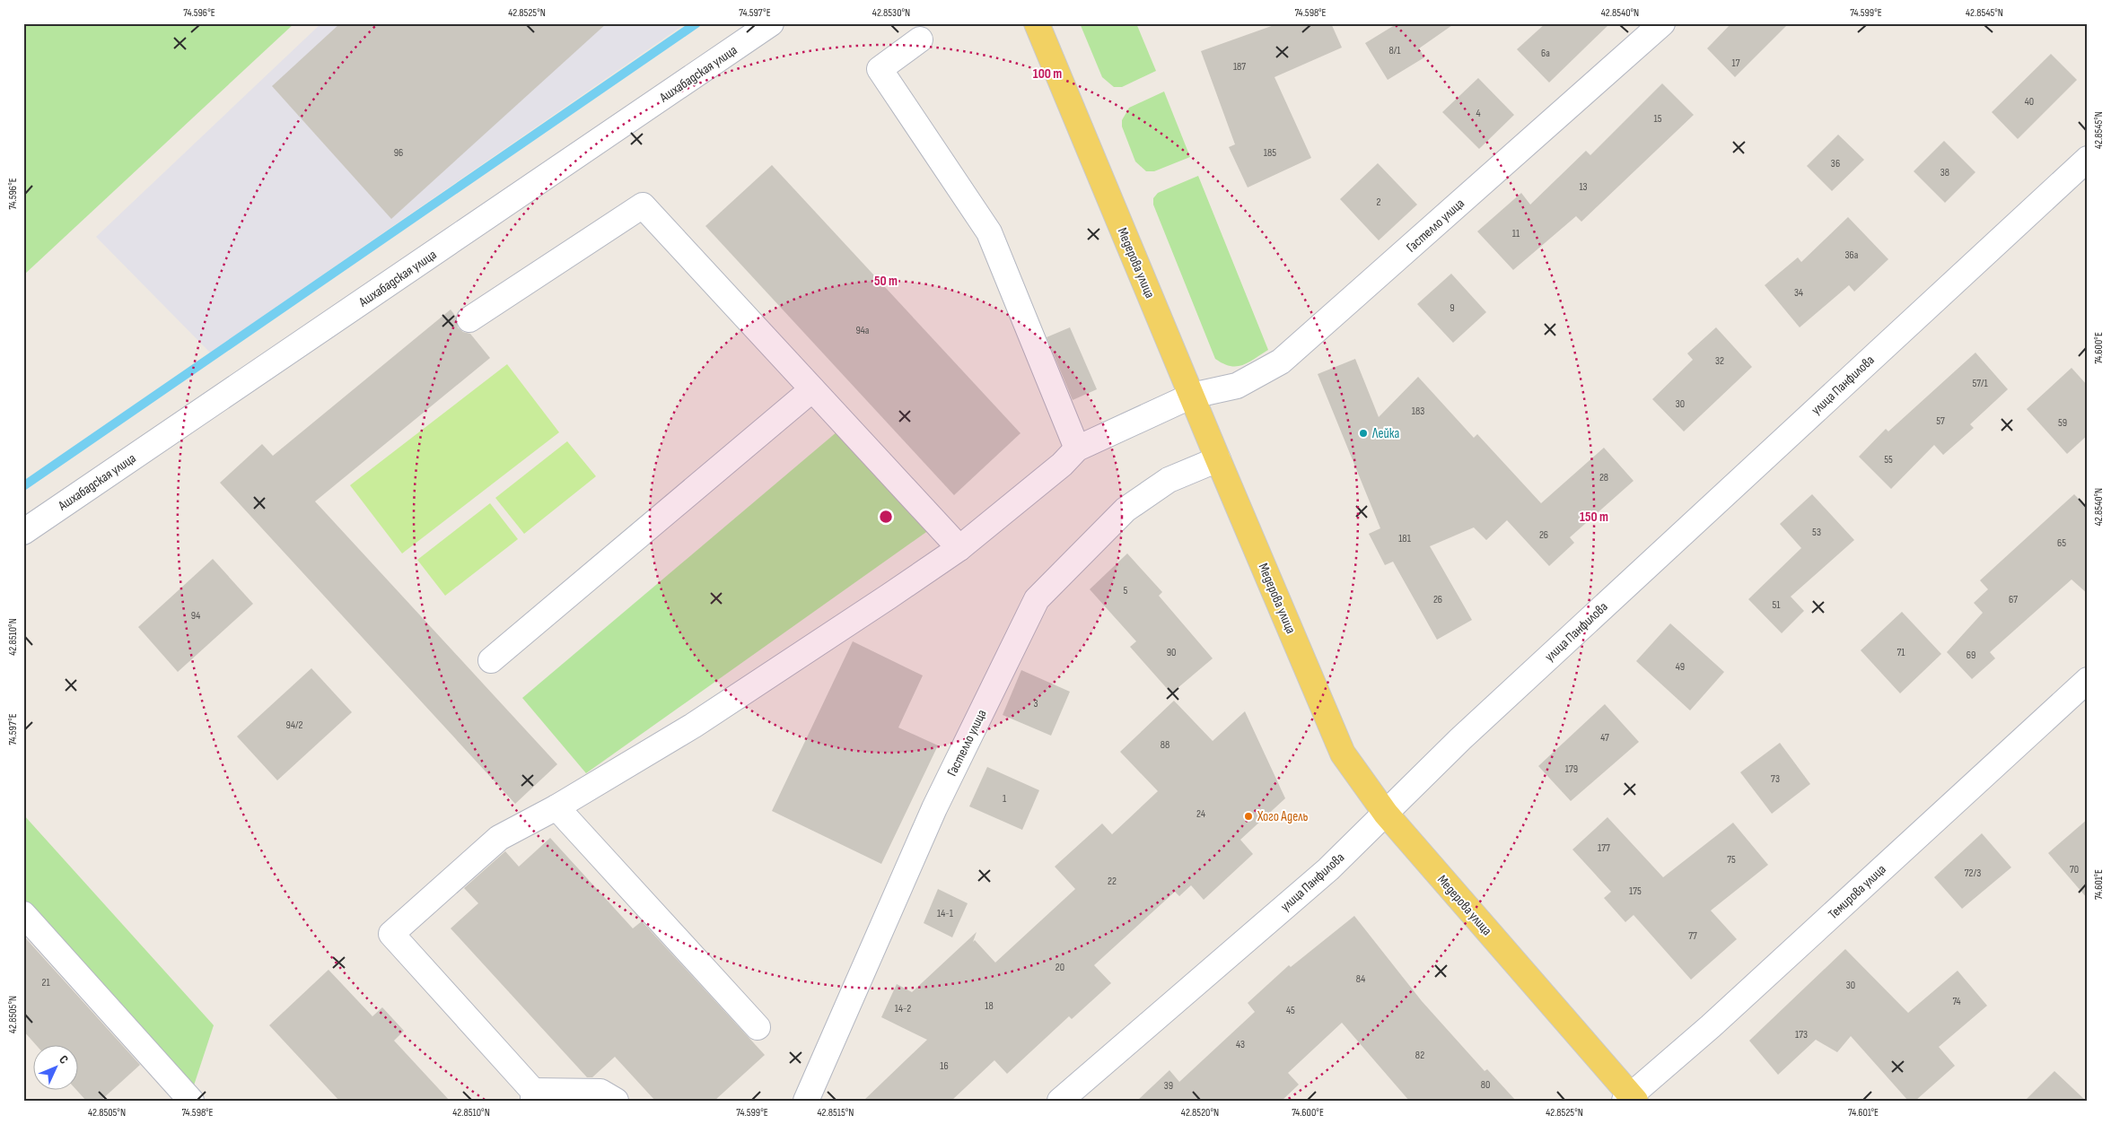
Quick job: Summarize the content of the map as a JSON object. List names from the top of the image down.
{
  "streets": {
    "main road": ["Медерова улица"],
    "street": [
      "Ашхабадская улица",
      "Гастелло улица",
      "улица Панфилова",
      "Темирова улица"
    ]
  },
  "crossings": [
    ["Гастелло улица", "Медерова улица"],
    ["Медерова улица", "улица Панфилова"],
    ["Медерова улица", "Темирова улица"]
  ],
  "places": ["Лейка", "Хого Адель"],
  "house_numbers": [
    "8/1",
    "6а",
    "17",
    "187",
    "40",
    "4",
    "15",
    "96",
    "185",
    "36",
    "38",
    "13",
    "2",
    "11",
    "36а",
    "34",
    "9",
    "94а",
    "32",
    "57/1",
    "30",
    "183",
    "57",
    "59",
    "55",
    "28",
    "53",
    "26",
    "181",
    "65",
    "5",
    "26",
    "67",
    "51",
    "94",
    "90",
    "71",
    "69",
    "49",
    "3",
    "94/2",
    "47",
    "88",
    "179",
    "73",
    "1",
    "24",
    "177",
    "75",
    "70",
    "72/3",
    "22",
    "175",
    "14-1",
    "77",
    "20",
    "84",
    "21",
    "30",
    "74",
    "18",
    "14-2",
    "45",
    "173",
    "43",
    "82",
    "16",
    "80",
    "39"
  ],
  "north": "top right",
  "coordinates": [
    "74.596°E",
    "42.8525°N",
    "74.597°E",
    "42.8530°N",
    "74.598°E",
    "42.8540°N",
    "74.599°E",
    "42.8545°N",
    "74.600°E",
    "42.8510°N",
    "74.601°E",
    "42.8505°N",
    "42.8515°N",
    "42.8520°N"
  ],
  "rings": ["100 m", "50 m", "150 m"]
}
